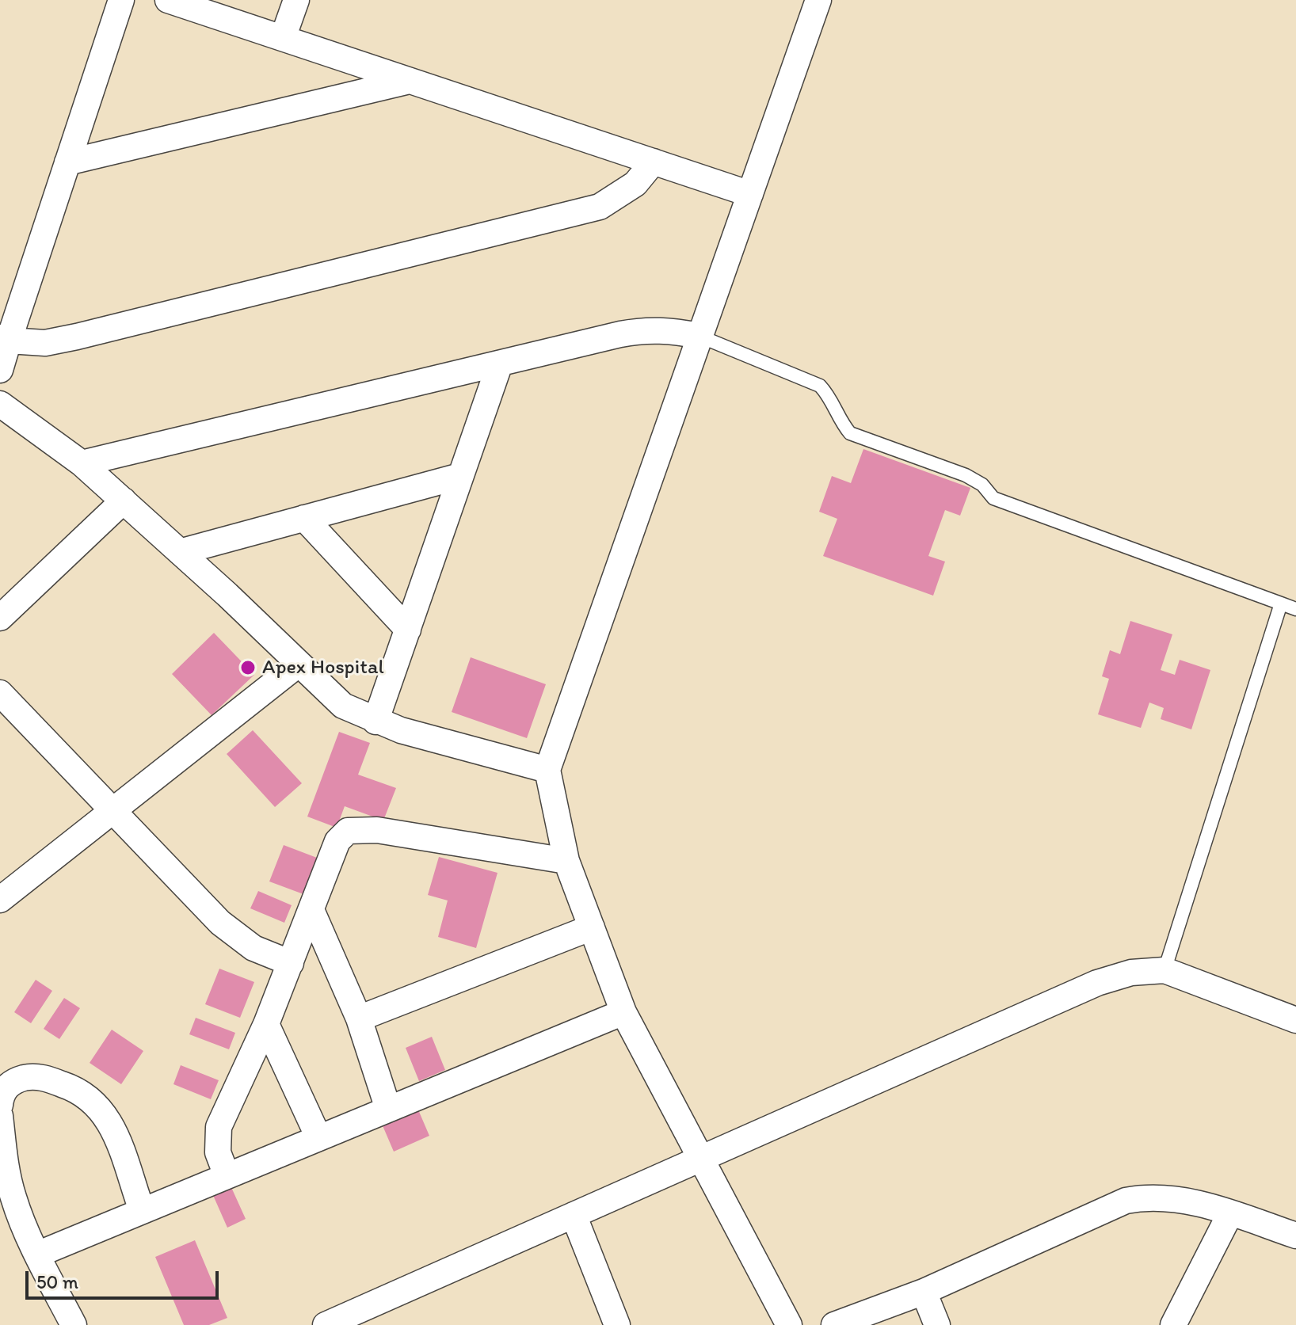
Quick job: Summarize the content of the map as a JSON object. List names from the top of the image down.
{
  "places": ["Apex Hospital"],
  "scale_bar": "50 m"
}
